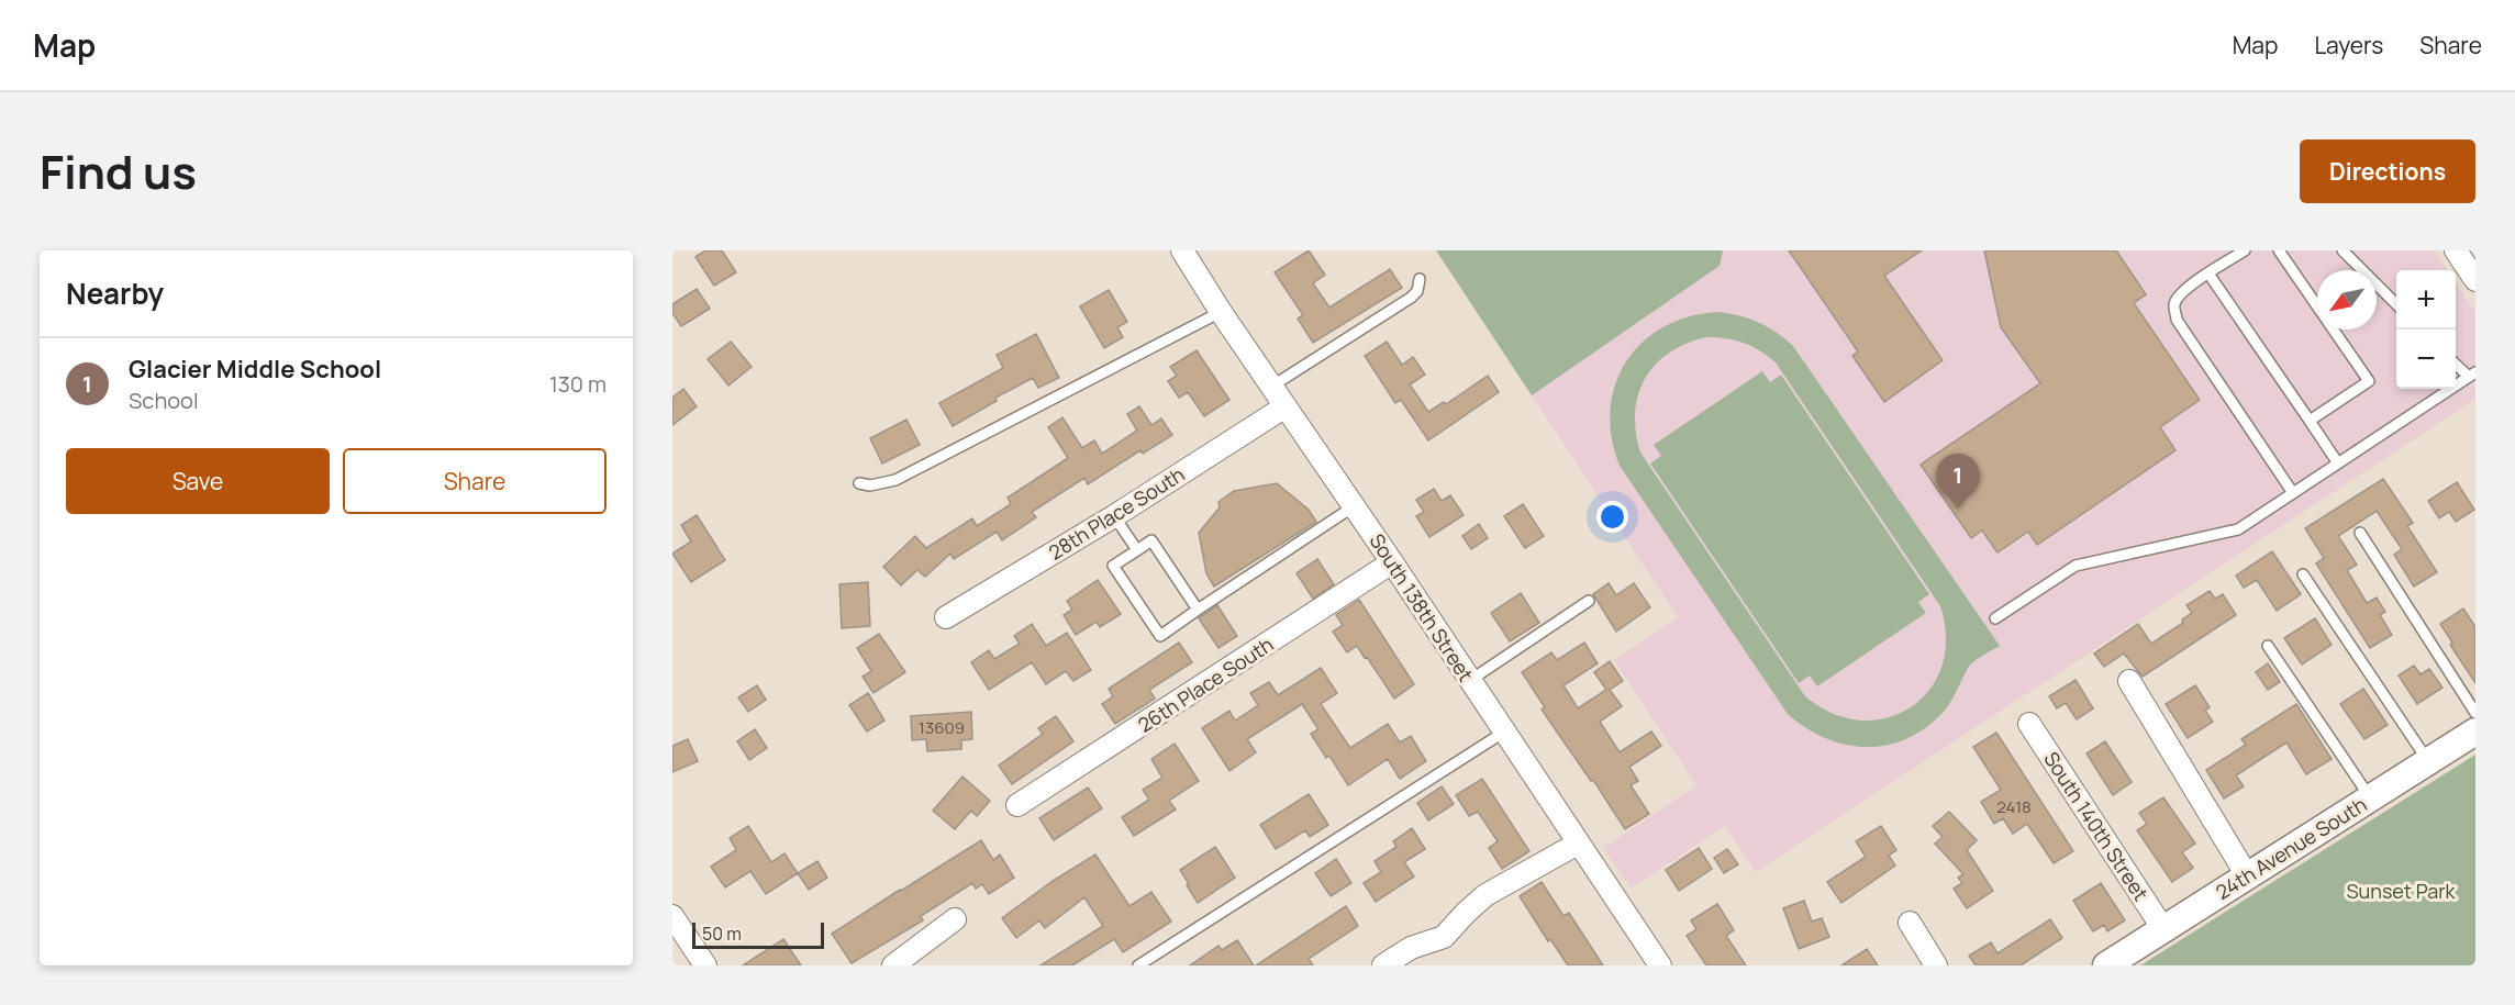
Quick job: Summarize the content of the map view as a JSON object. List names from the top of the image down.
{
  "streets": {
    "street": [
      "28th Place South",
      "South 138th Street",
      "26th Place South",
      "South 140th Street",
      "24th Avenue South"
    ]
  },
  "crossings": [
    ["28th Place South", "South 138th Street"],
    ["South 138th Street", "26th Place South"],
    ["South 140th Street", "24th Avenue South"]
  ],
  "parks": ["Sunset Park"],
  "house_numbers": ["13609", "2418"],
  "scale_bar": "50 m",
  "north": "bottom left",
  "page": {
    "header": "Map",
    "nav": ["Map", "Layers", "Share"],
    "title": "Find us",
    "buttons": [
      "Directions",
      ["Save", "Share"]
    ],
    "heading": "Nearby",
    "map_buttons": ["+", "−"],
    "list": [
      {
        "mark": "1",
        "name": "Glacier Middle School",
        "note": "School",
        "value": "130 m"
      }
    ],
    "pins": "1",
    "scale": "50 m"
  }
}
